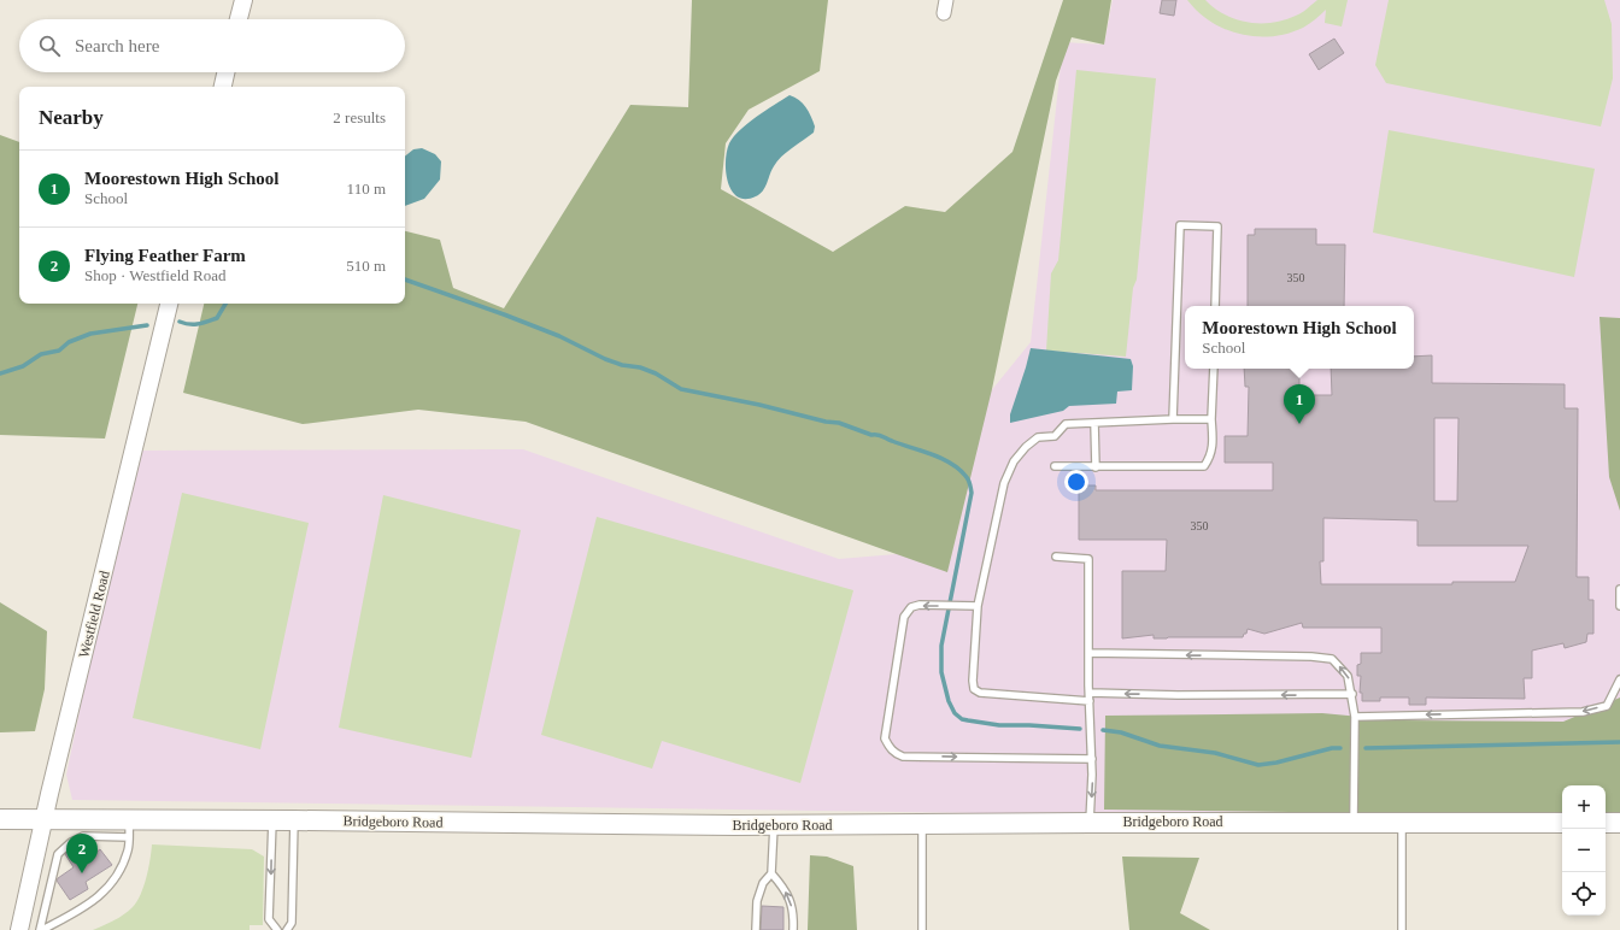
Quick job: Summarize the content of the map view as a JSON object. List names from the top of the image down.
{
  "streets": {
    "main road": ["Bridgeboro Road"],
    "street": ["Westfield Road"]
  },
  "crossings": [
    ["Westfield Road", "Bridgeboro Road"]
  ],
  "house_numbers": ["350", "350"],
  "page": {
    "search": "Search here",
    "heading": ["Nearby", "2 results"],
    "list": [
      {
        "mark": "1",
        "name": "Moorestown High School",
        "note": "School",
        "value": "110 m"
      },
      {
        "mark": "2",
        "name": "Flying Feather Farm",
        "note": "Shop · Westfield Road",
        "value": "510 m"
      }
    ],
    "popup": ["Moorestown High School", "School"],
    "pins": ["1", "2"],
    "map_buttons": ["+", "−"]
  }
}
